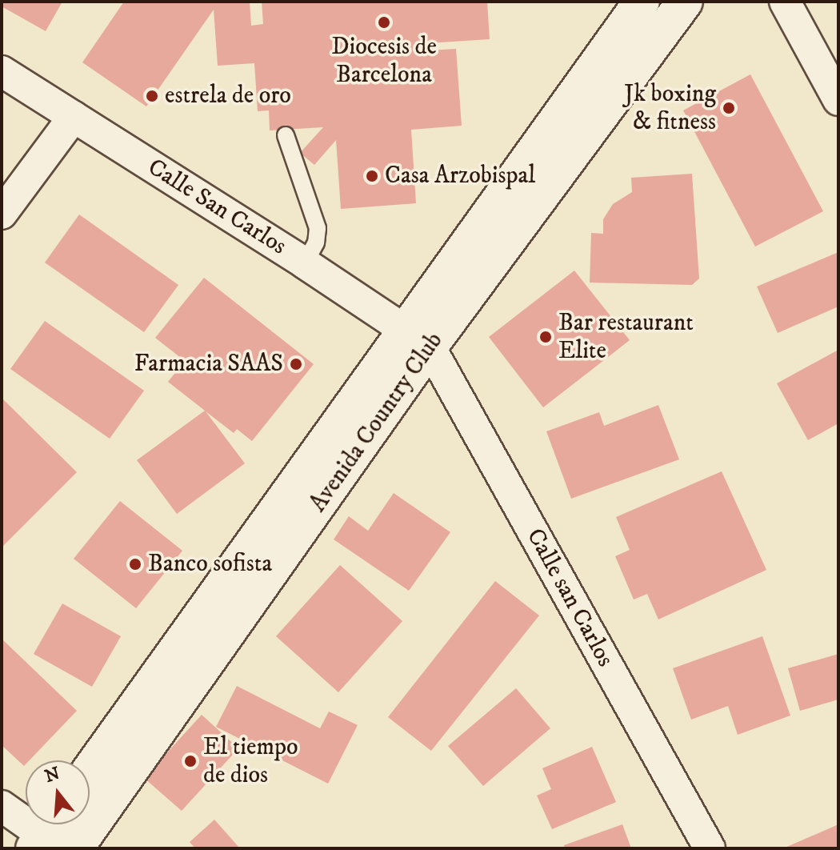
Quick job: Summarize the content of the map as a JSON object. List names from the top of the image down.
{
  "streets": {
    "street": ["Calle San Carlos", "Avenida Country Club", "Calle san Carlos"]
  },
  "crossings": [
    ["Calle San Carlos", "Avenida Country Club"],
    ["Calle San Carlos", "Calle san Carlos"],
    ["Avenida Country Club", "Calle san Carlos"]
  ],
  "places": [
    "Diocesis de Barcelona",
    "estrela de oro",
    "Jk boxing & fitness",
    "Casa Arzobispal",
    "Bar restaurant Elite",
    "Farmacia SAAS",
    "Banco sofista",
    "El tiempo de dios"
  ],
  "north": "top"
}
